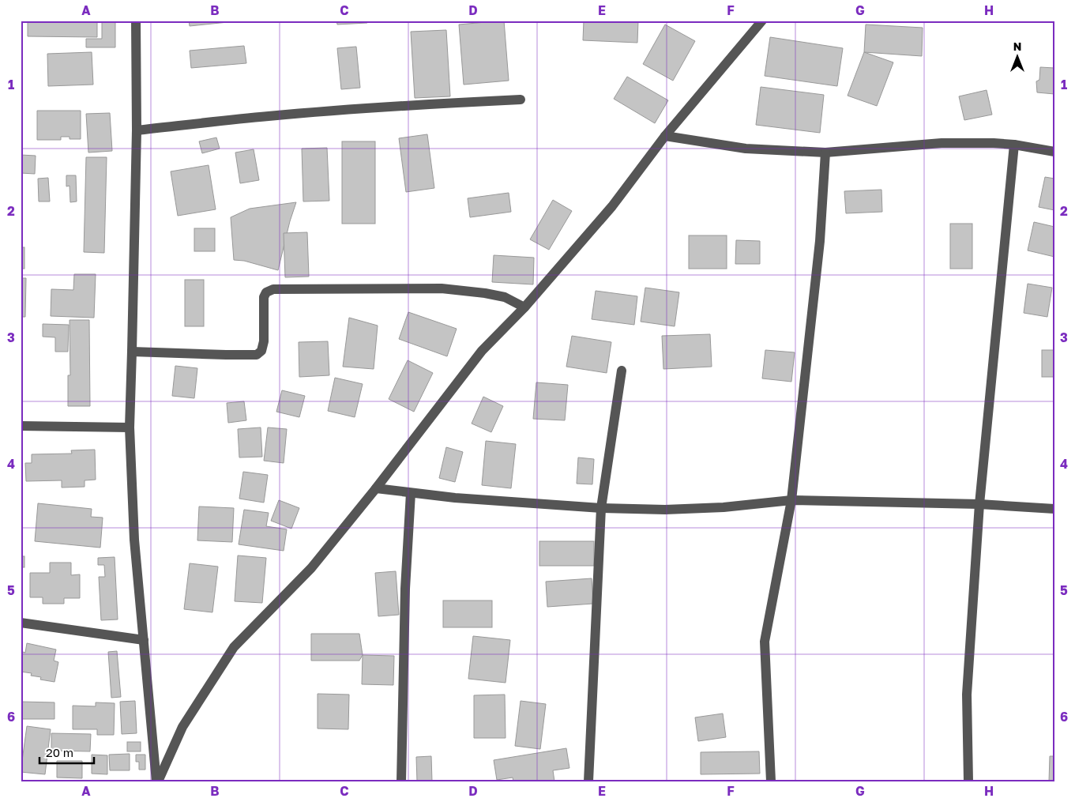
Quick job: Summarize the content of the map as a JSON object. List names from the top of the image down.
{
  "scale_bar": "20 m",
  "north": "top",
  "grid": {
    "columns": [
      "A",
      "B",
      "C",
      "D",
      "E",
      "F",
      "G",
      "H"
    ],
    "rows": [
      "1",
      "2",
      "3",
      "4",
      "5",
      "6"
    ]
  }
}
